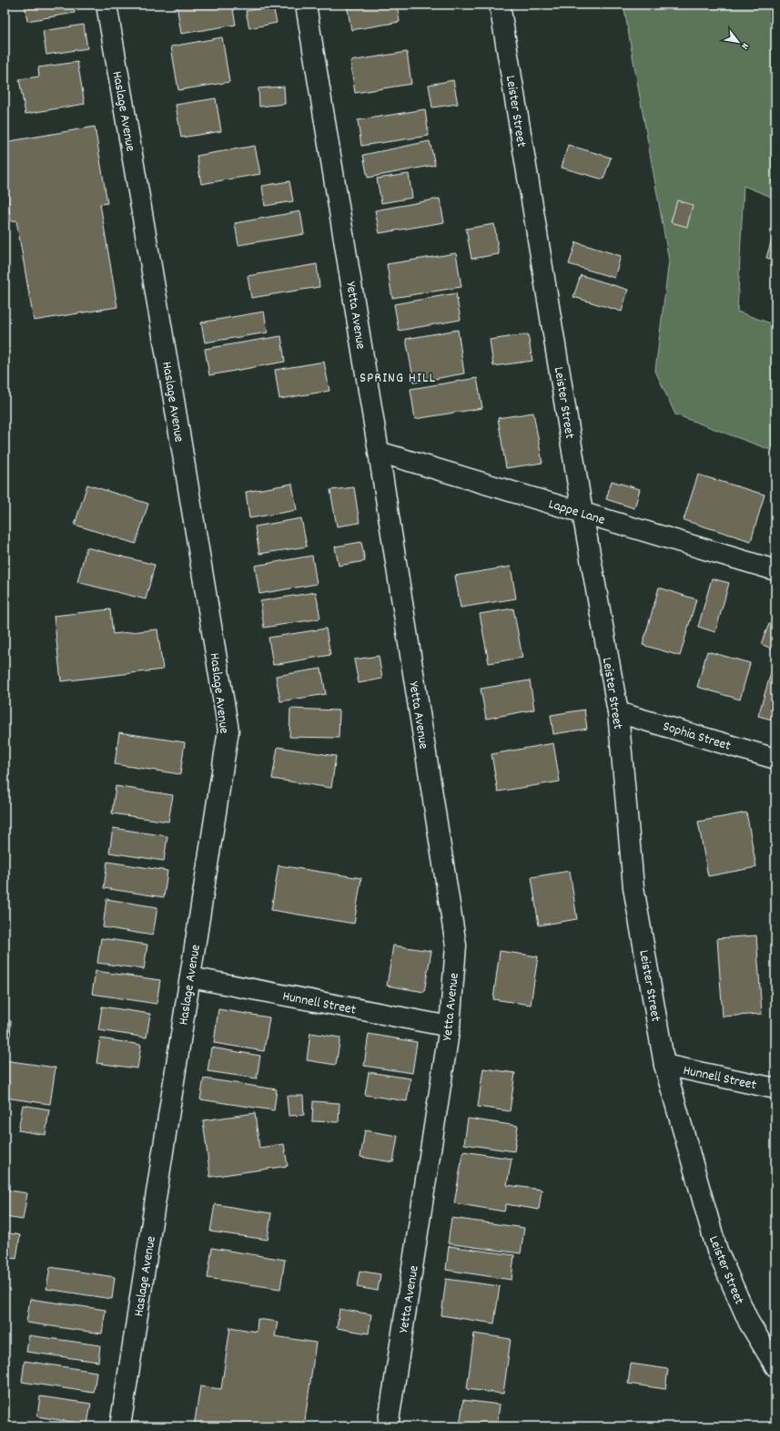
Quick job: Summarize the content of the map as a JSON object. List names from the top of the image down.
{
  "streets": {
    "street": [
      "Haslage Avenue",
      "Leister Street",
      "Yetta Avenue",
      "Lappe Lane",
      "Sophia Street",
      "Hunnell Street"
    ]
  },
  "crossings": [
    ["Haslage Avenue", "Hunnell Street"],
    ["Leister Street", "Lappe Lane"],
    ["Leister Street", "Sophia Street"],
    ["Leister Street", "Hunnell Street"],
    ["Yetta Avenue", "Lappe Lane"],
    ["Yetta Avenue", "Hunnell Street"]
  ],
  "districts": ["SPRING HILL"],
  "north": "bottom right"
}
